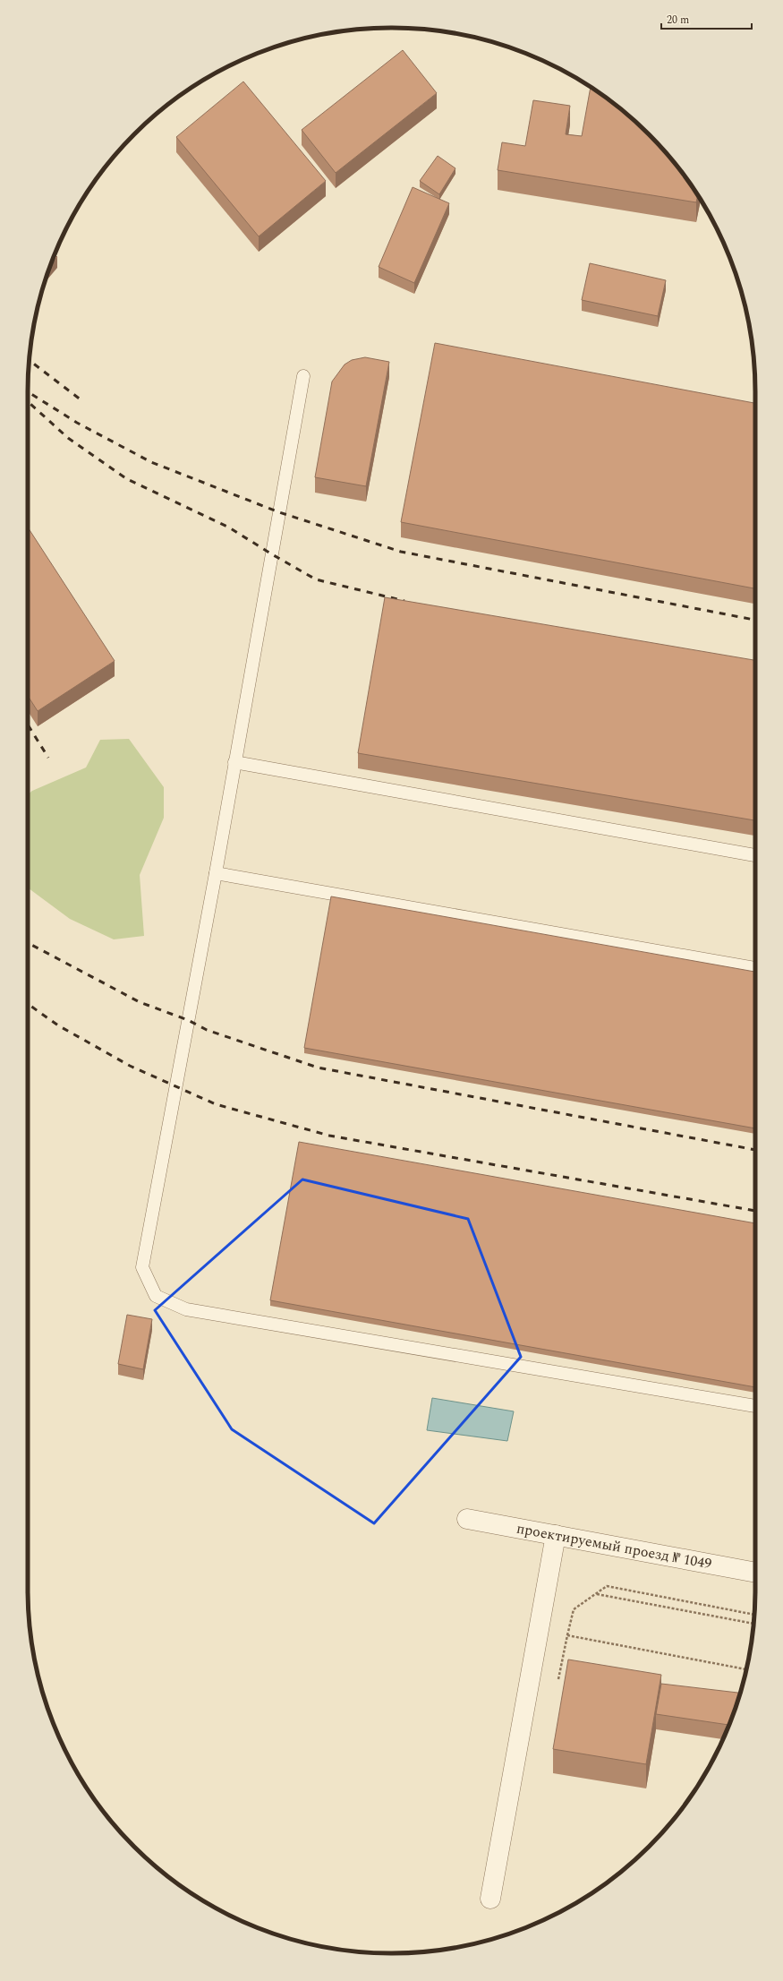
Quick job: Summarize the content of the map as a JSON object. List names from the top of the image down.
{
  "streets": {
    "street": ["проектируемый проезд № 1049"]
  },
  "scale_bar": "20 m"
}
